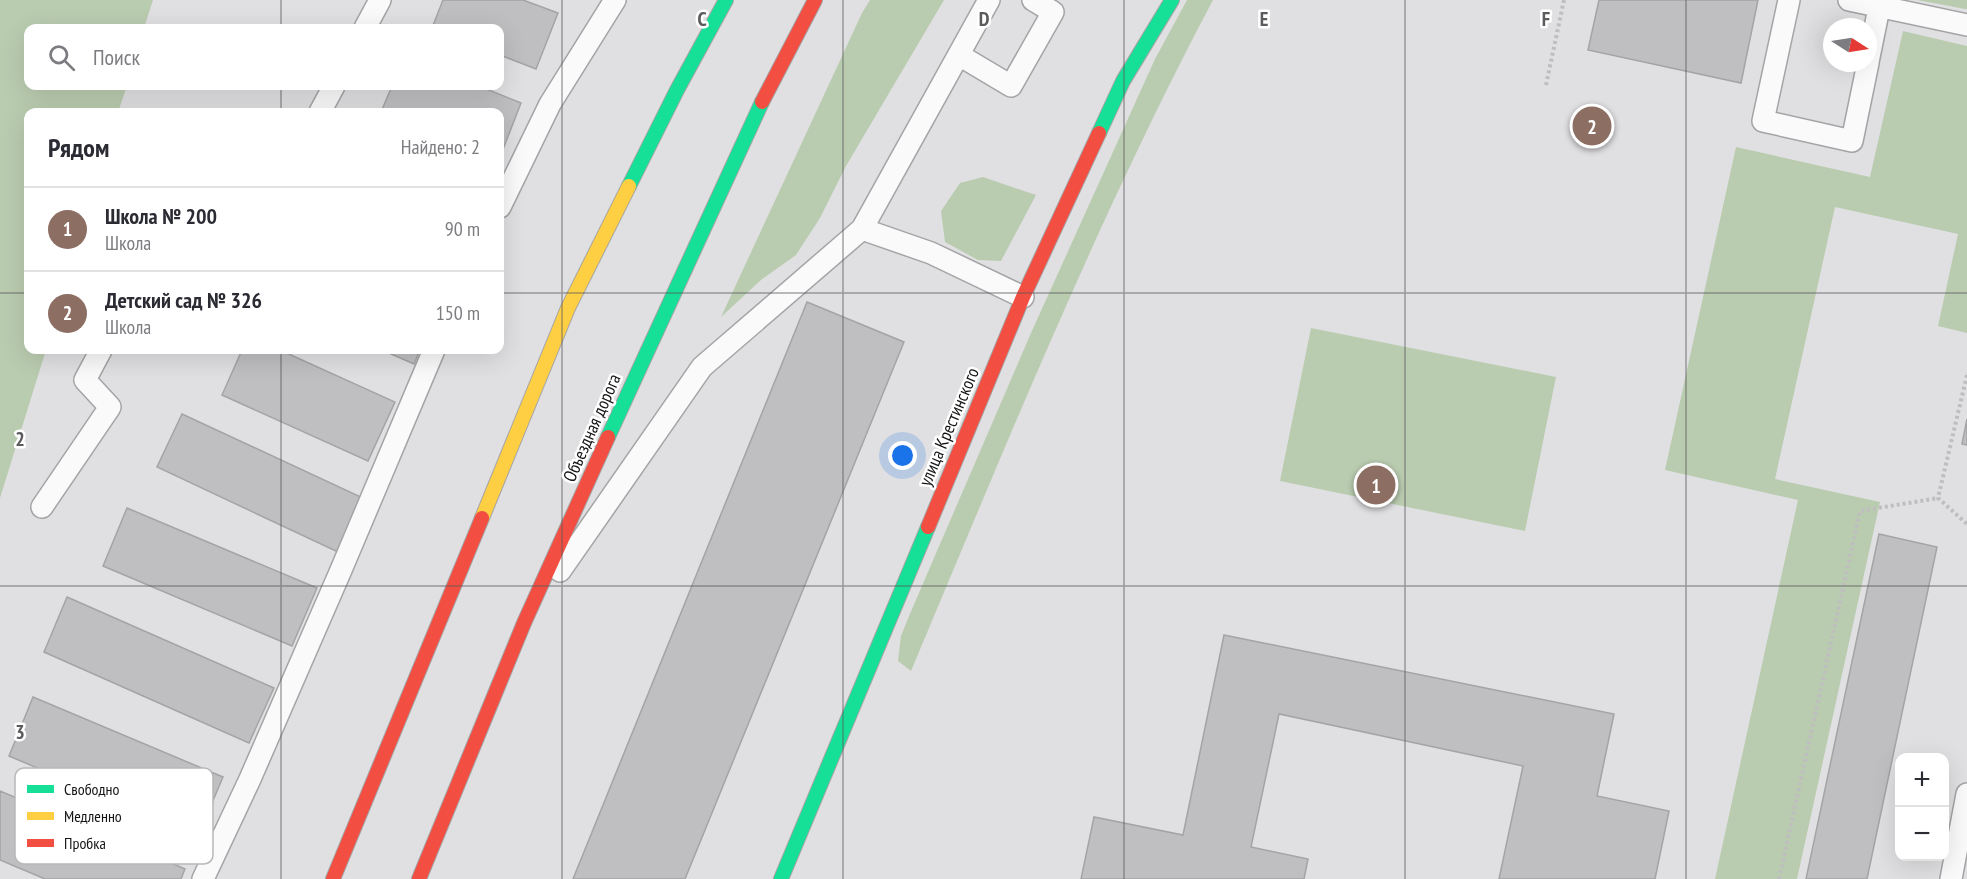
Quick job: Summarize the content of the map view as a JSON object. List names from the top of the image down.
{
  "streets": {
    "main road": ["улица Крестинского", "Объездная дорога"]
  },
  "legend": ["Свободно", "Медленно", "Пробка"],
  "north": "right",
  "page": {
    "search": "Поиск",
    "pins": ["2", "1"],
    "heading": ["Рядом", "Найдено: 2"],
    "list": [
      {
        "mark": "1",
        "name": "Школа № 200",
        "note": "Школа",
        "value": "90 m"
      },
      {
        "mark": "2",
        "name": "Детский сад № 326",
        "note": "Школа",
        "value": "150 m"
      }
    ],
    "map_buttons": ["+", "−"]
  },
  "grid": {
    "columns": [
      "C",
      "D",
      "E",
      "F"
    ],
    "rows": ["2", "3"]
  }
}
